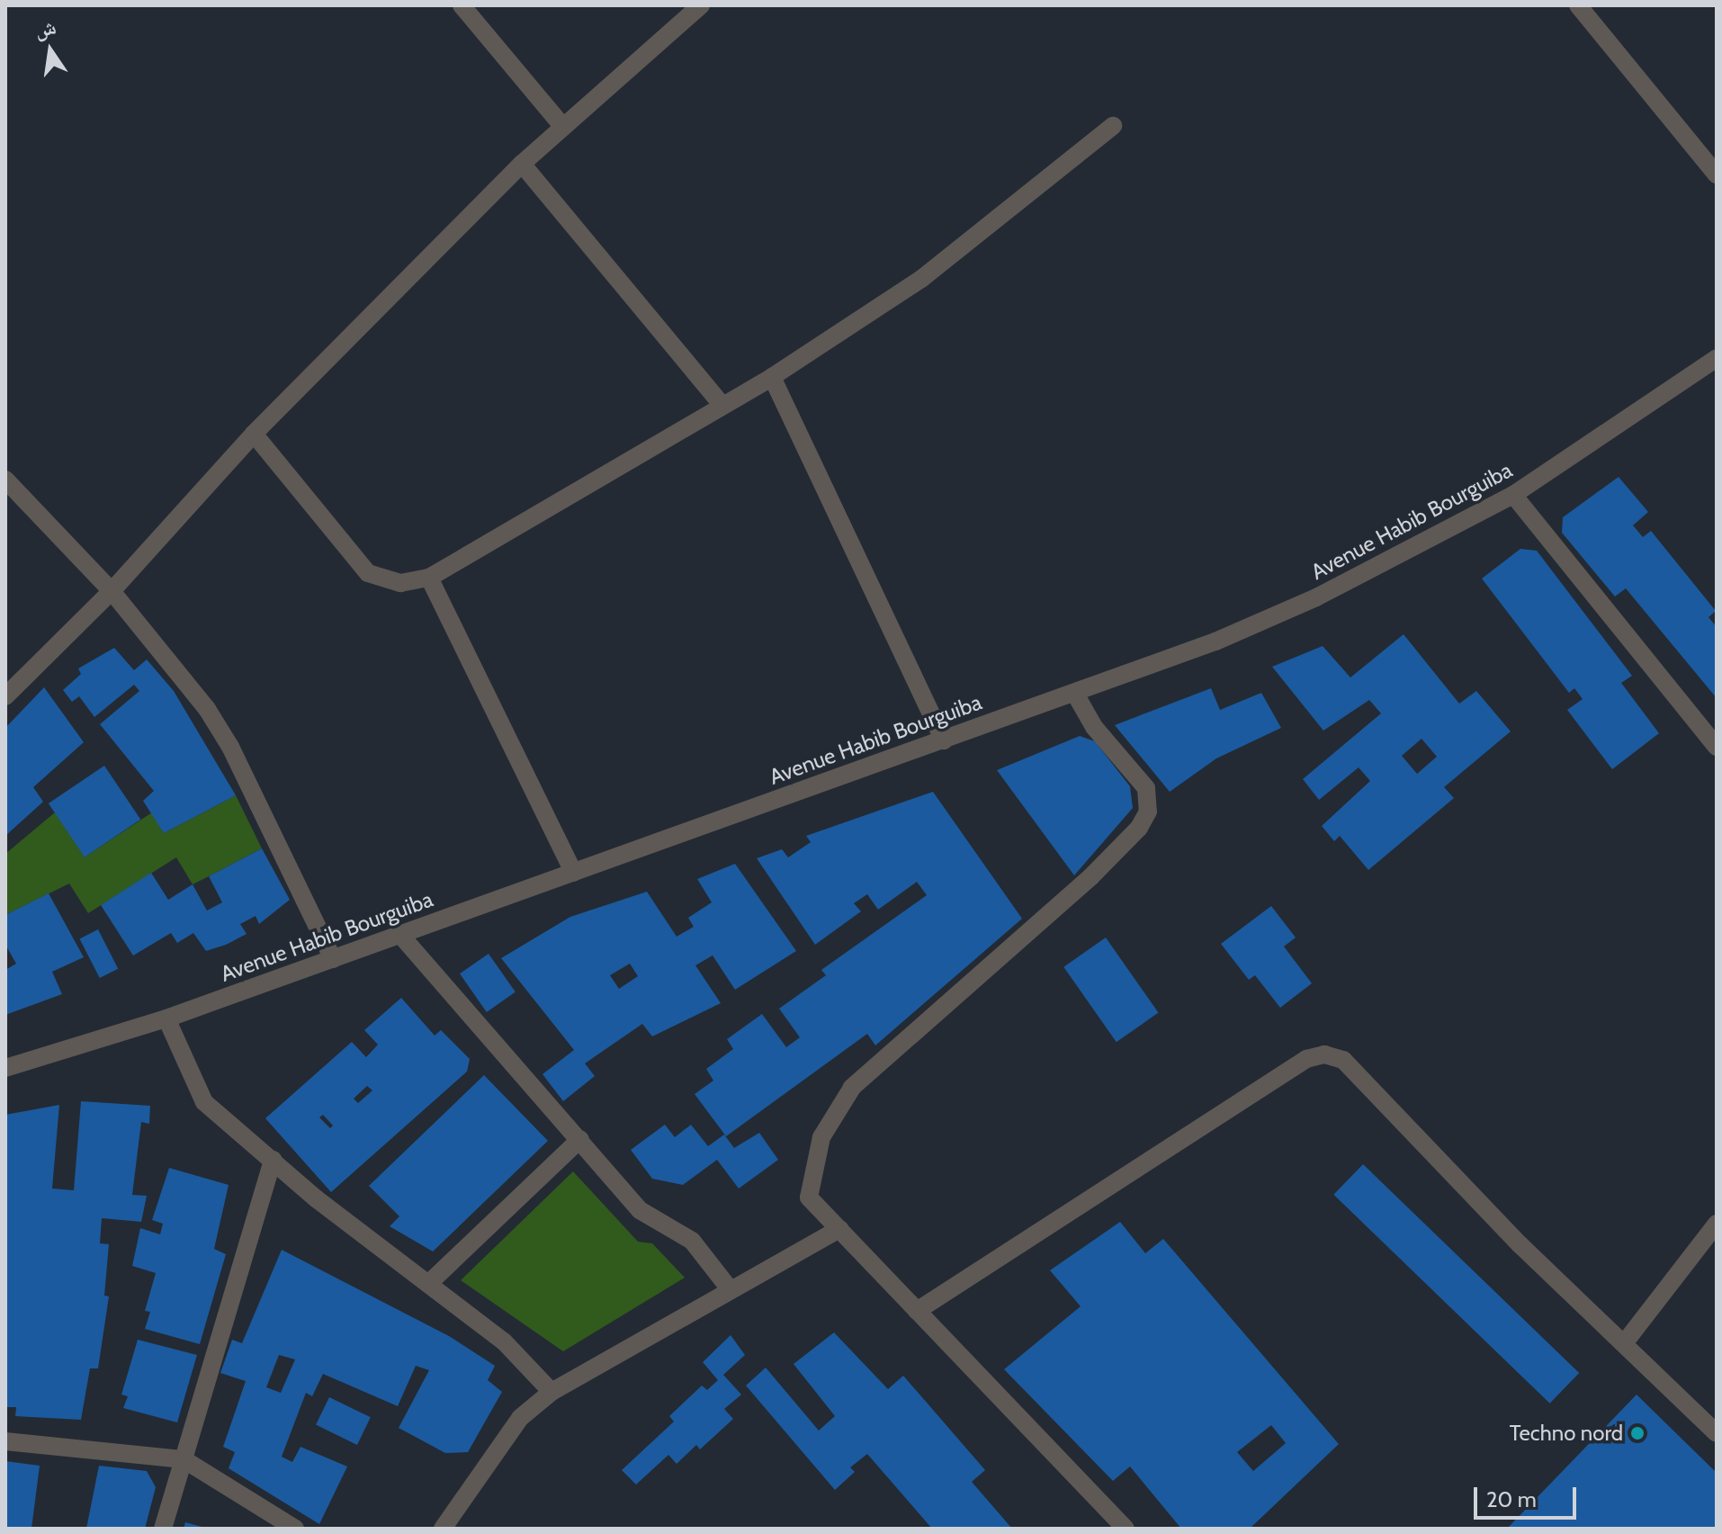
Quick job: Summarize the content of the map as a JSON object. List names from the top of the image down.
{
  "streets": {
    "street": ["Avenue Habib Bourguiba"]
  },
  "places": ["Techno nord"],
  "scale_bar": "20 m",
  "north": "top"
}
